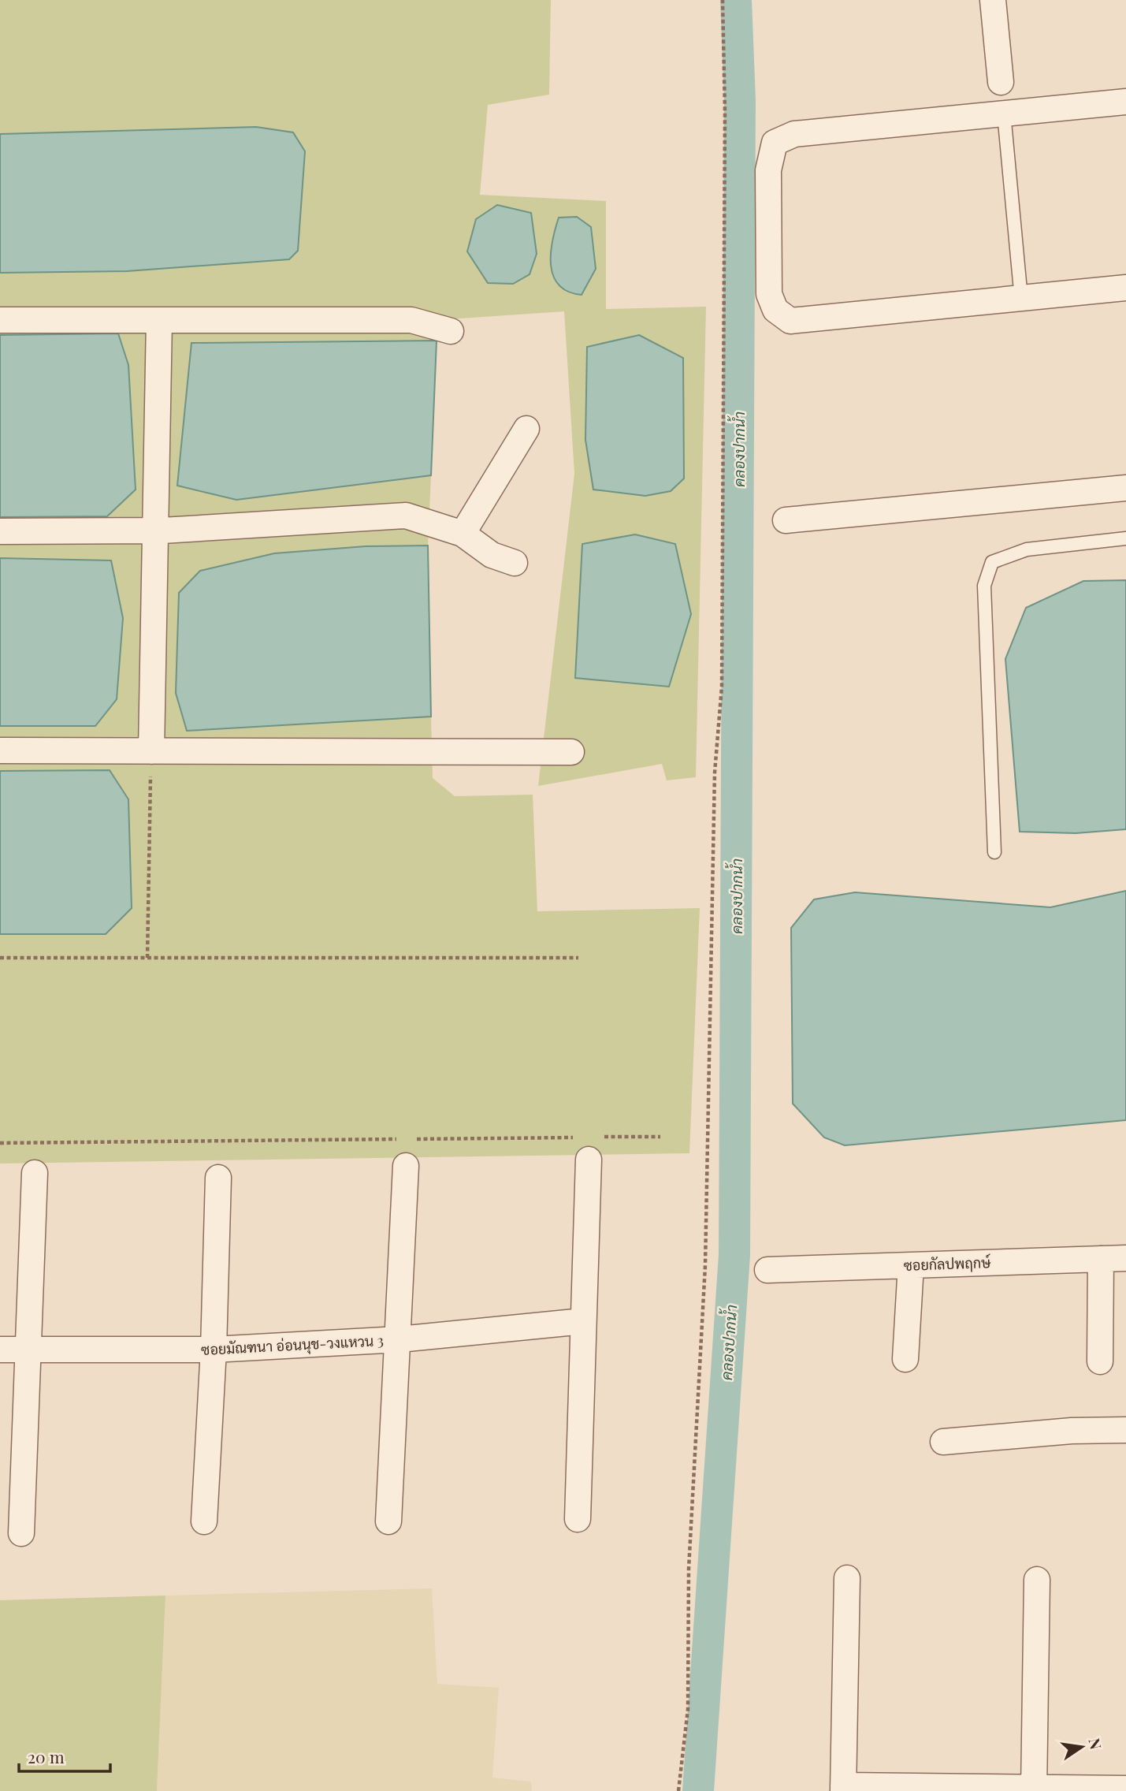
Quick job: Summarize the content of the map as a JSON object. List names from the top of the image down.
{
  "streets": {
    "street": ["ซอยกัลปพฤกษ์", "ซอยมัณฑนา อ่อนนุช-วงแหวน 3"]
  },
  "water": ["คลองปากน้ำ"],
  "scale_bar": "20 m",
  "north": "right"
}
